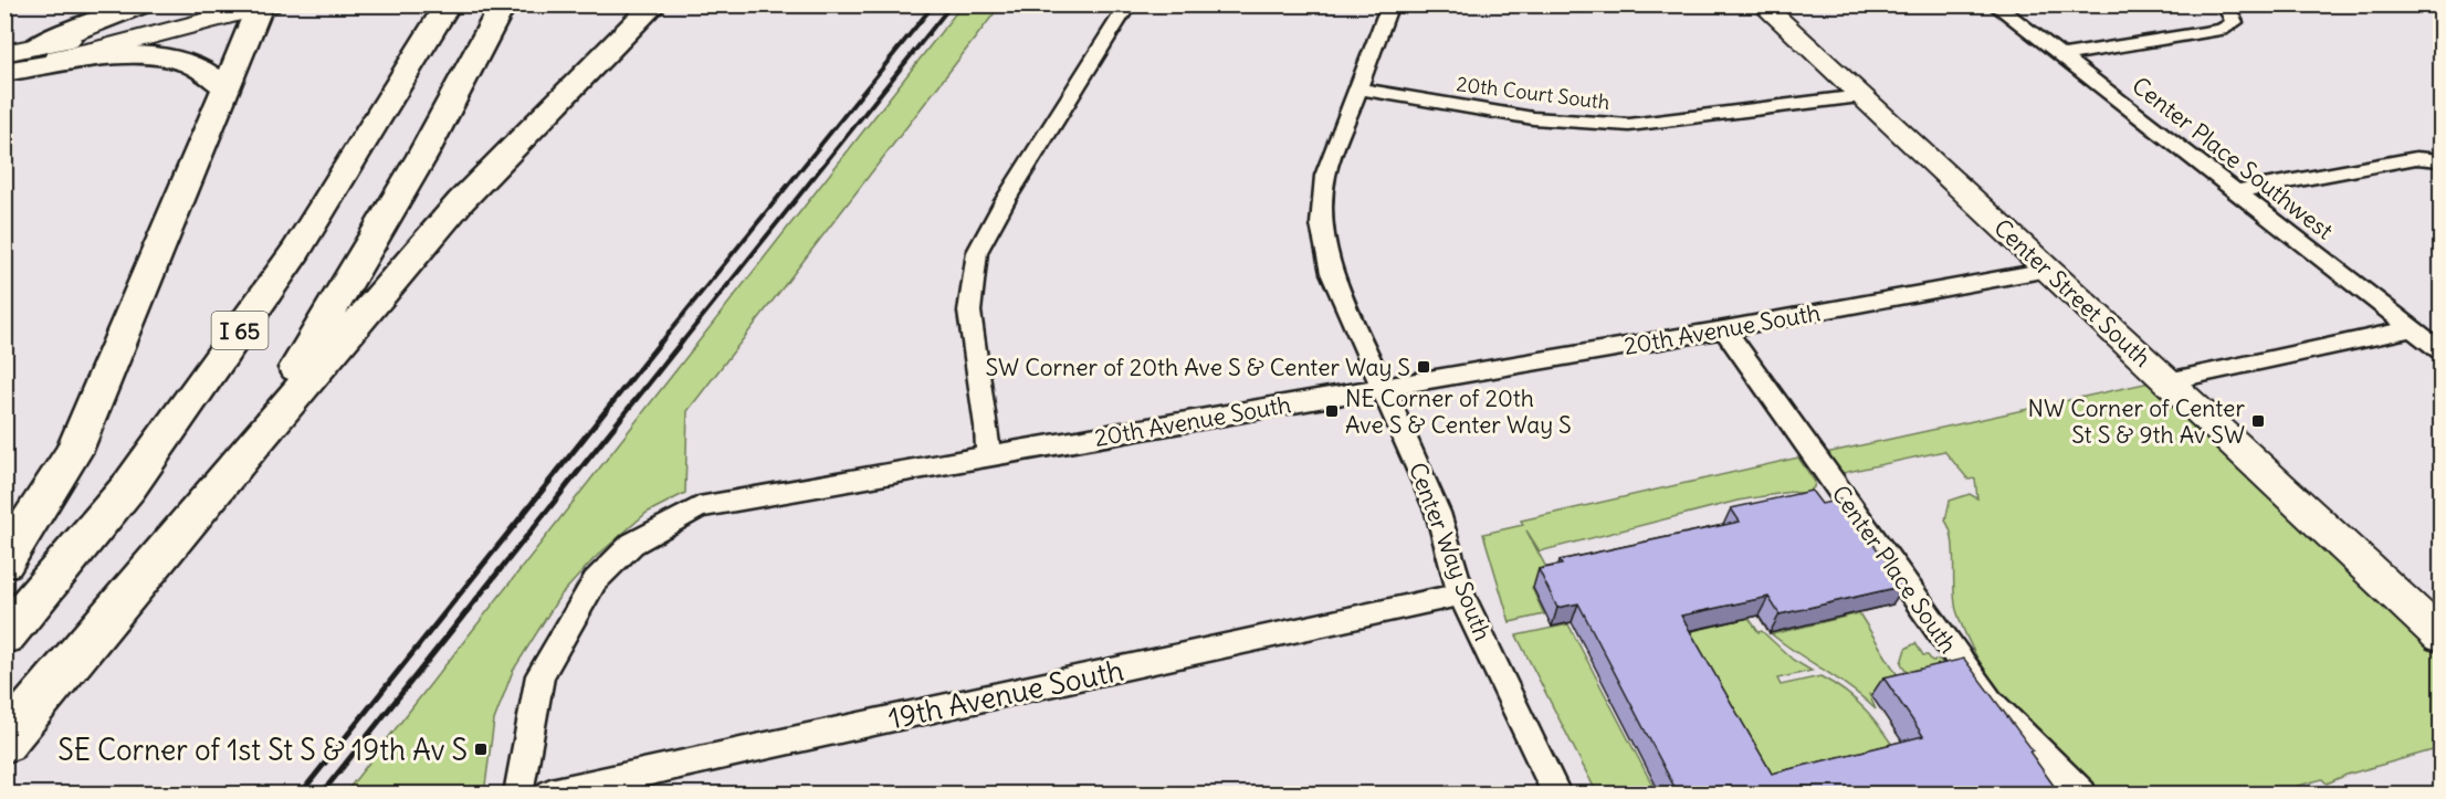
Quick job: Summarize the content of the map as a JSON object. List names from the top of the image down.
{
  "streets": {
    "highway": ["I 65"],
    "street": [
      "20th Court South",
      "Center Place Southwest",
      "Center Street South",
      "20th Avenue South",
      "Center Way South",
      "Center Place South",
      "19th Avenue South"
    ]
  },
  "crossings": [
    ["20th Court South", "Center Street South"],
    ["20th Court South", "Center Way South"],
    ["Center Street South", "20th Avenue South"],
    ["20th Avenue South", "Center Way South"],
    ["20th Avenue South", "Center Place South"],
    ["Center Way South", "19th Avenue South"]
  ],
  "places": {
    "transit": [
      "SW Corner of 20th Ave S & Center Way S",
      "NE Corner of 20th Ave S & Center Way S",
      "NW Corner of Center St S & 9th Av SW",
      "SE Corner of 1st St S & 19th Av S"
    ]
  }
}
